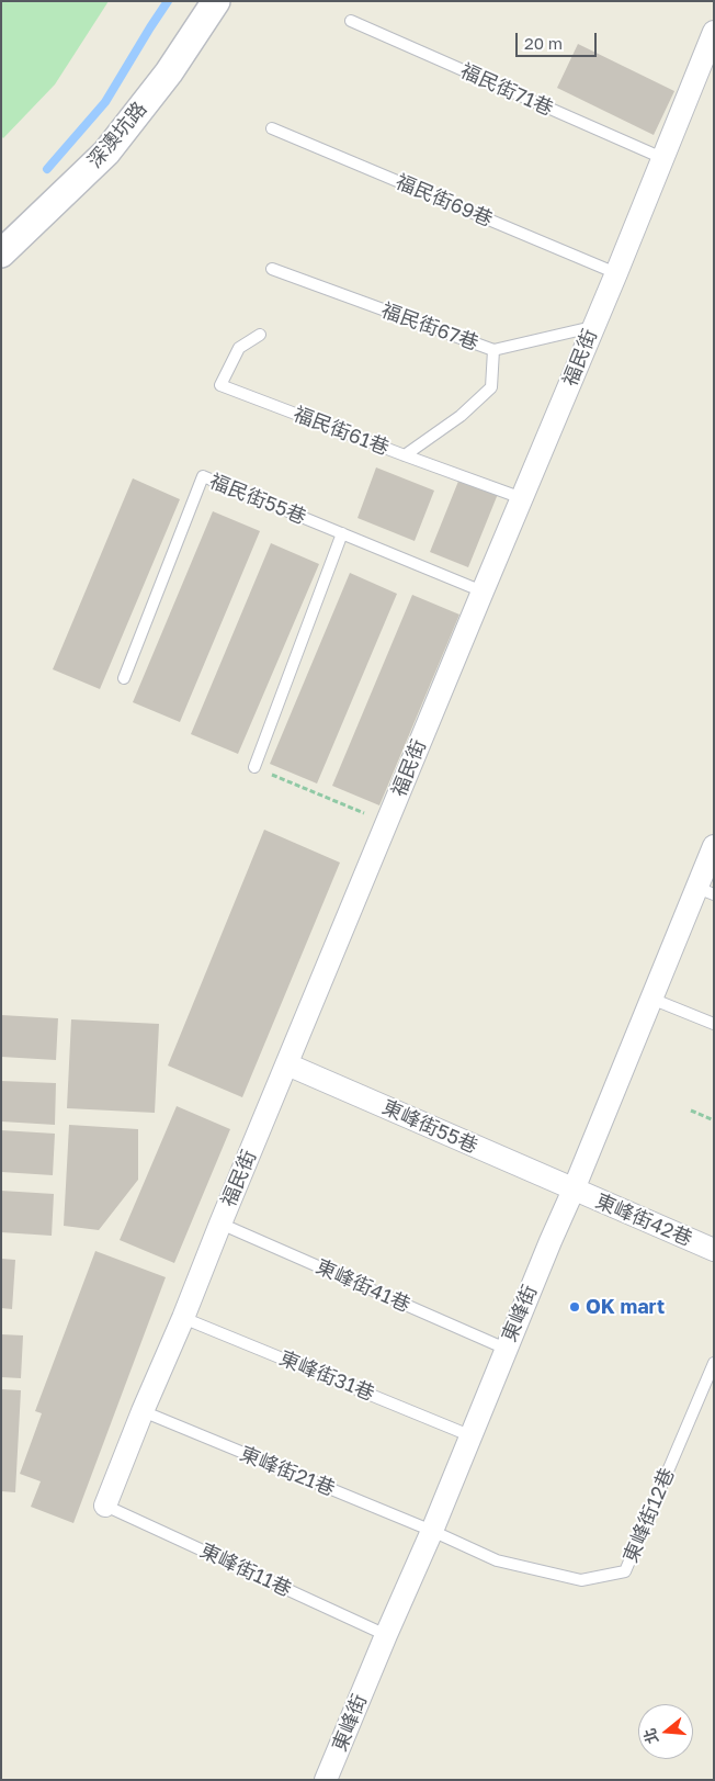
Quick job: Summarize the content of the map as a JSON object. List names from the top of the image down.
{
  "streets": {
    "street": [
      "深澳坑路",
      "福民街",
      "東峰街55巷",
      "東峰街42巷",
      "東峰街"
    ],
    "lane": [
      "福民街71巷",
      "福民街69巷",
      "福民街67巷",
      "福民街61巷",
      "福民街55巷",
      "東峰街41巷",
      "東峰街31巷",
      "東峰街21巷",
      "東峰街12巷",
      "東峰街11巷"
    ]
  },
  "crossings": [
    ["福民街71巷", "福民街"],
    ["福民街69巷", "福民街"],
    ["福民街67巷", "福民街"],
    ["福民街", "福民街61巷"],
    ["福民街", "福民街55巷"],
    ["福民街", "東峰街55巷"],
    ["福民街", "東峰街41巷"],
    ["福民街", "東峰街31巷"],
    ["福民街", "東峰街21巷"],
    ["福民街", "東峰街11巷"],
    ["東峰街55巷", "東峰街42巷"],
    ["東峰街55巷", "東峰街"],
    ["東峰街42巷", "東峰街"],
    ["東峰街41巷", "東峰街"],
    ["東峰街", "東峰街31巷"],
    ["東峰街", "東峰街21巷"],
    ["東峰街", "東峰街12巷"],
    ["東峰街", "東峰街11巷"],
    ["東峰街21巷", "東峰街12巷"]
  ],
  "places": ["OK mart"],
  "scale_bar": "20 m",
  "north": "left"
}
